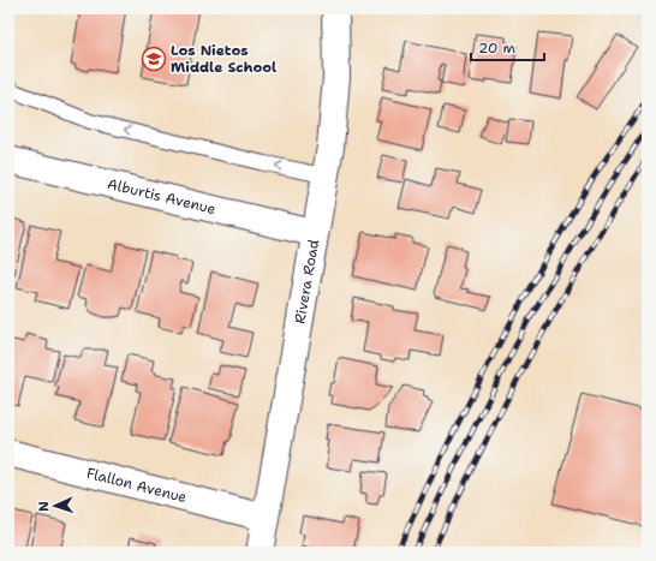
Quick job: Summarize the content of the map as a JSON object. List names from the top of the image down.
{
  "streets": {
    "street": ["Alburtis Avenue", "Rivera Road", "Flallon Avenue"]
  },
  "crossings": [
    ["Alburtis Avenue", "Rivera Road"],
    ["Rivera Road", "Flallon Avenue"]
  ],
  "places": {
    "school or university": ["Los Nietos Middle School"]
  },
  "scale_bar": "20 m",
  "north": "left"
}
